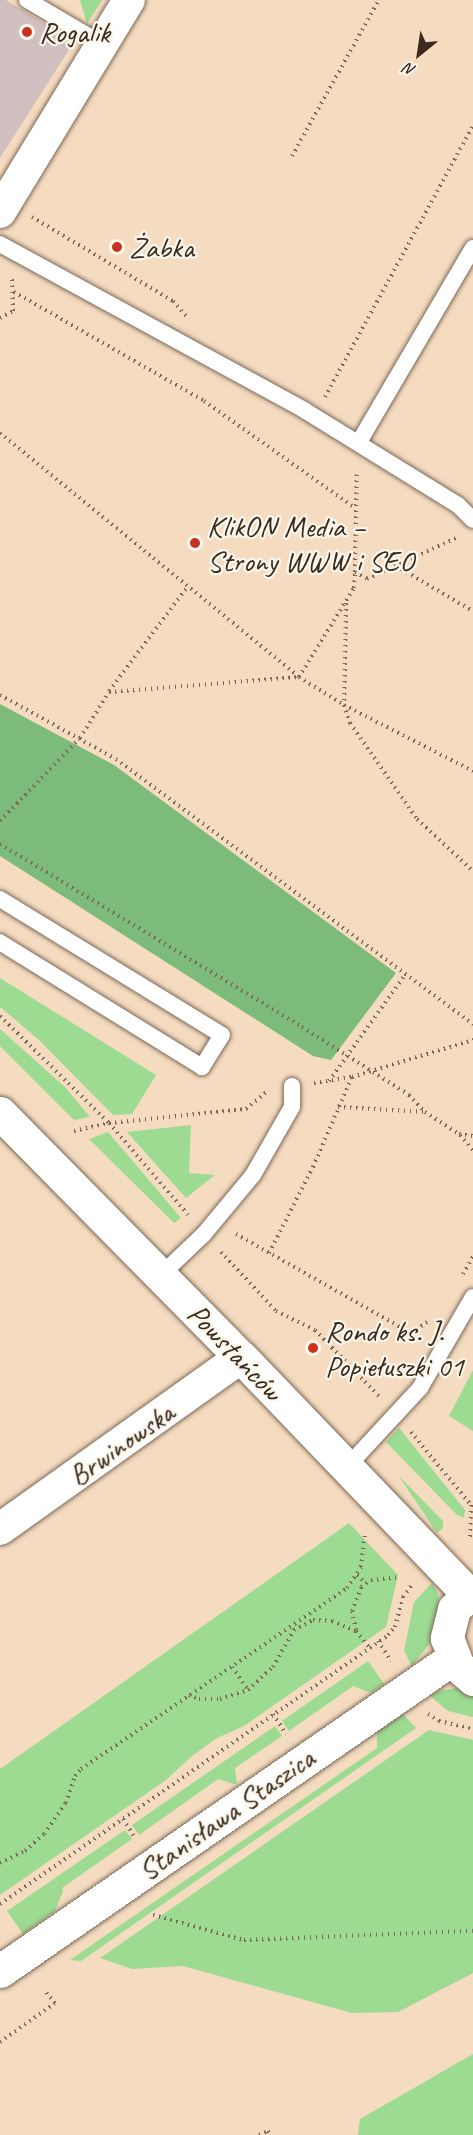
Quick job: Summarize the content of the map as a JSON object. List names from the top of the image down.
{
  "streets": {
    "street": ["Powstańców", "Brwinowska", "Stanisława Staszica"]
  },
  "crossings": [
    ["Powstańców", "Brwinowska"]
  ],
  "places": [
    "Rogalik",
    "Żabka",
    "KlikON Media – Strony WWW i SEO",
    "Rondo ks. J. Popiełuszki 01"
  ],
  "north": "bottom left"
}
